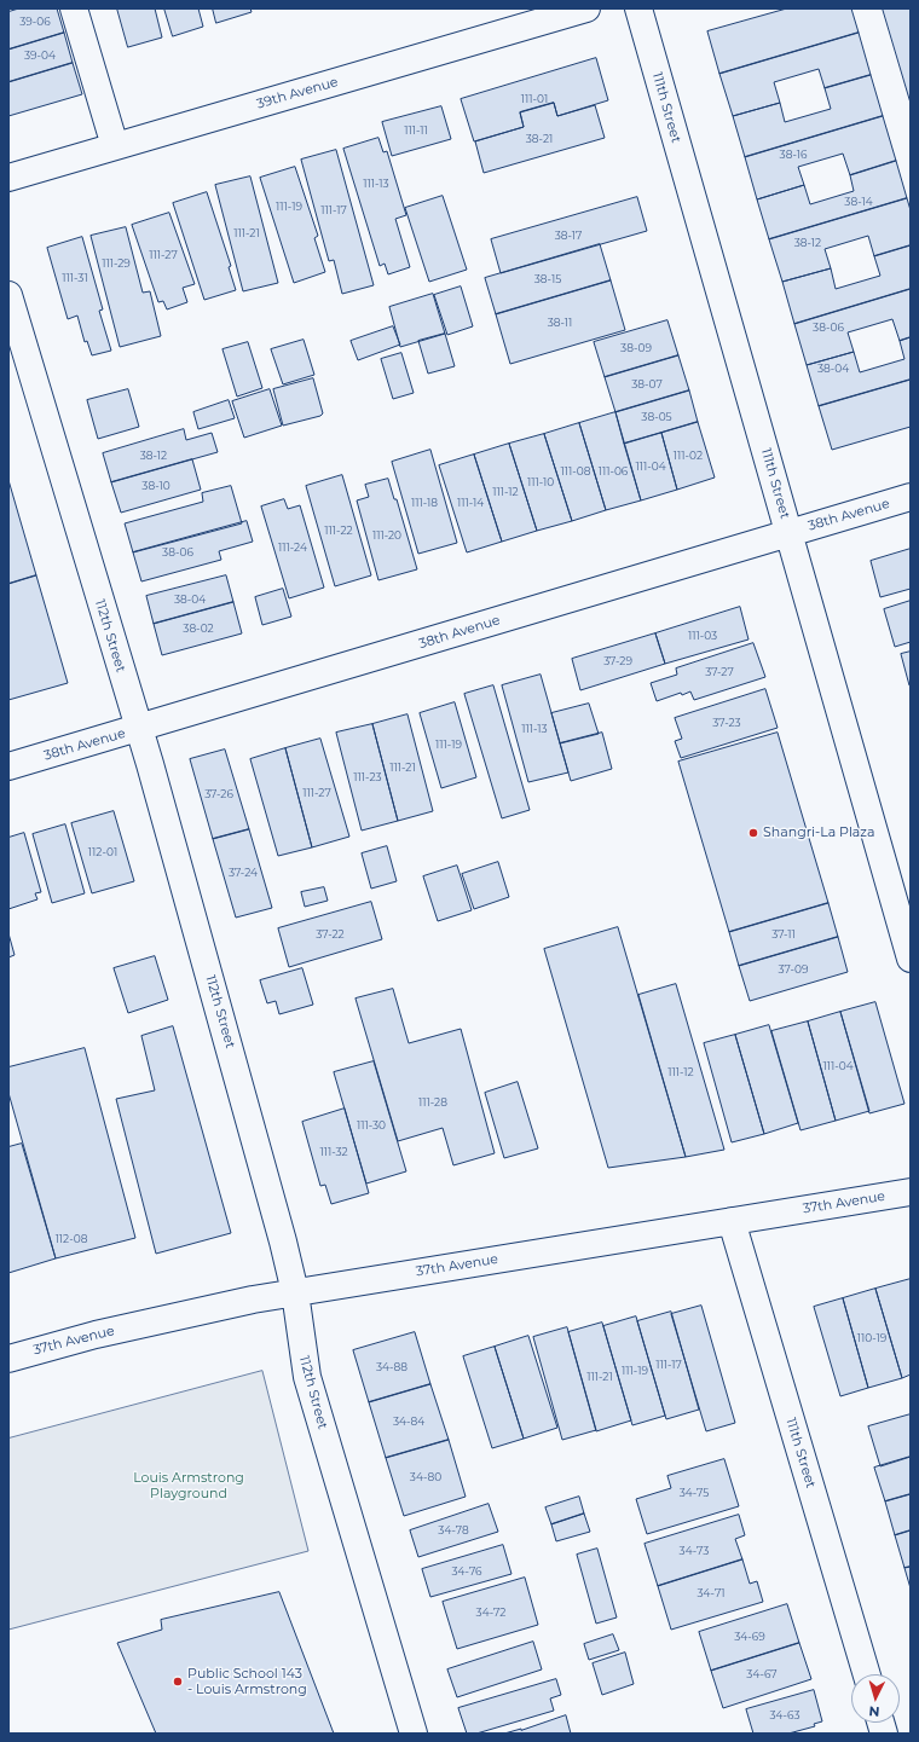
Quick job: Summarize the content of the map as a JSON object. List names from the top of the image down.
{
  "streets": {
    "street": [
      "39th Avenue",
      "111th Street",
      "38th Avenue",
      "112th Street",
      "37th Avenue"
    ]
  },
  "crossings": [
    ["111th Street", "38th Avenue"],
    ["111th Street", "37th Avenue"],
    ["38th Avenue", "112th Street"],
    ["112th Street", "37th Avenue"]
  ],
  "parks": ["Louis Armstrong Playground"],
  "places": ["Shangri-La Plaza", "Public School 143 - Louis Armstrong"],
  "house_numbers": [
    "39-06",
    "39-04",
    "111-01",
    "111-11",
    "38-21",
    "38-16",
    "111-13",
    "38-14",
    "111-19",
    "111-17",
    "111-21",
    "38-17",
    "38-12",
    "111-27",
    "111-29",
    "111-31",
    "38-15",
    "38-11",
    "38-06",
    "38-09",
    "38-04",
    "38-07",
    "38-05",
    "38-12",
    "111-02",
    "111-04",
    "111-08",
    "111-06",
    "111-10",
    "38-10",
    "111-12",
    "111-18",
    "111-14",
    "111-22",
    "111-20",
    "111-24",
    "38-06",
    "38-04",
    "38-02",
    "111-03",
    "37-29",
    "37-27",
    "37-23",
    "111-13",
    "111-19",
    "111-21",
    "111-23",
    "111-27",
    "37-26",
    "112-01",
    "37-24",
    "37-22",
    "37-11",
    "37-09",
    "111-04",
    "111-12",
    "111-28",
    "111-30",
    "111-32",
    "112-08",
    "110-19",
    "111-17",
    "34-88",
    "111-19",
    "111-21",
    "34-84",
    "34-80",
    "34-75",
    "34-78",
    "34-73",
    "34-76",
    "34-71",
    "34-72",
    "34-69",
    "34-67",
    "34-63"
  ],
  "north": "bottom"
}
